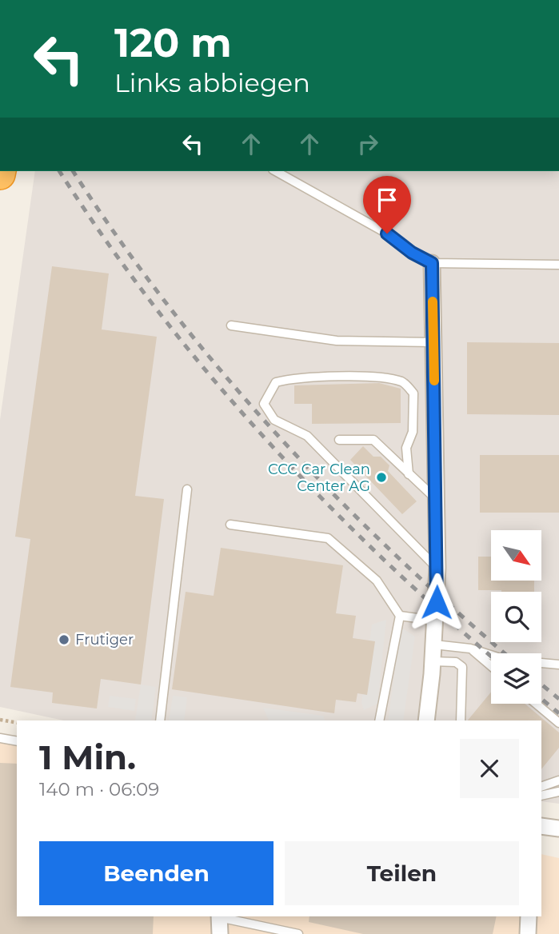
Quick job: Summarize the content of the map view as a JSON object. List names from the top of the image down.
{
  "places": ["CCC Car Clean Center AG", "Frutiger"],
  "north": "bottom right",
  "page": {
    "turn": ["120 m", "Links abbiegen"],
    "heading": ["1 Min.", "140 m · 06:09"],
    "buttons": ["Beenden", "Teilen"]
  }
}
